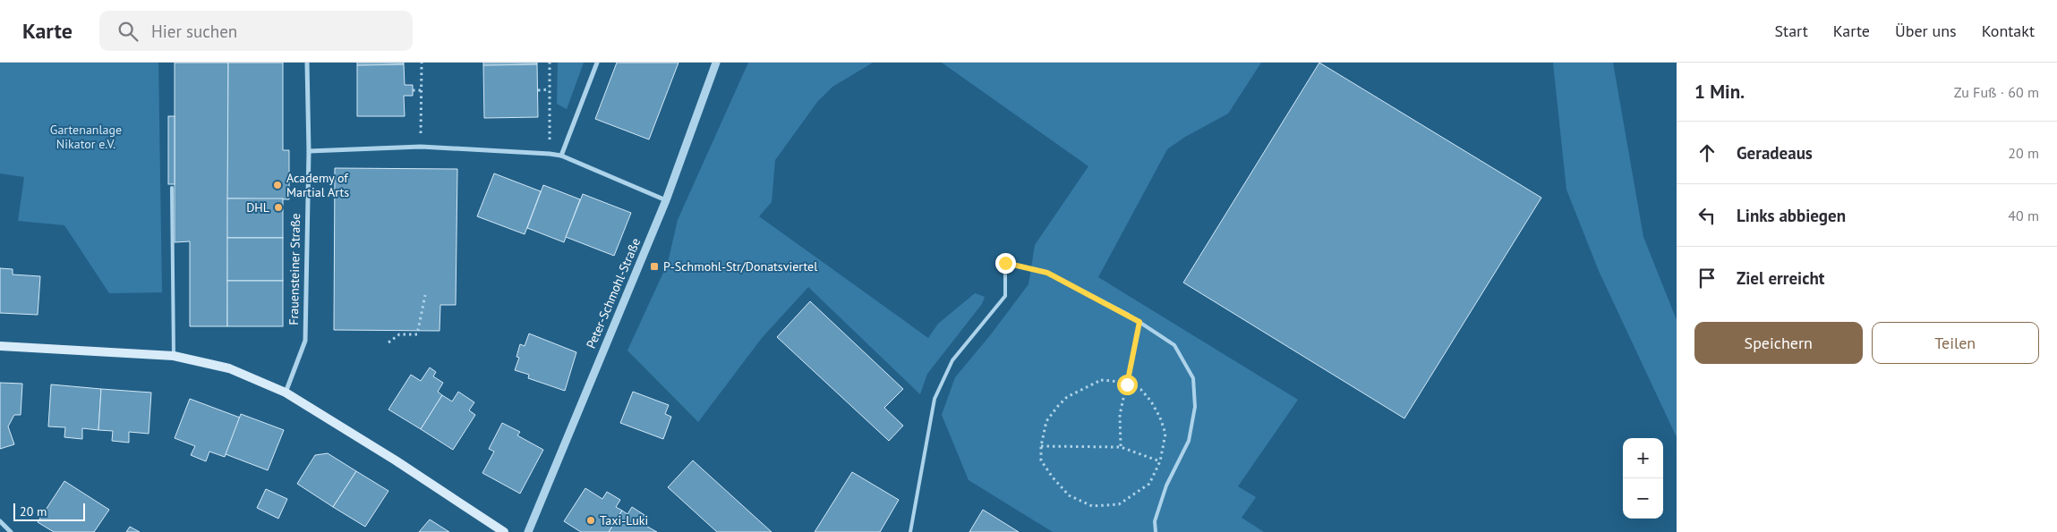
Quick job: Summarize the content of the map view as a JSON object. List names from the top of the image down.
{
  "streets": {
    "street": ["Frauensteiner Straße", "Peter-Schmohl-Straße"]
  },
  "parks": ["Gartenanlage Nikator e.V."],
  "places": {
    "other": ["Academy of Martial Arts", "DHL", "Taxi-Luki"],
    "transit": ["P-Schmohl-Str/Donatsviertel"]
  },
  "scale_bar": "20 m",
  "page": {
    "header": "Karte",
    "search": "Hier suchen",
    "nav": [
      "Start",
      "Karte",
      "Über uns",
      "Kontakt"
    ],
    "heading": ["1 Min.", "Zu Fuß · 60 m"],
    "list": [
      ["Geradeaus", "20 m"],
      ["Links abbiegen", "40 m"],
      "Ziel erreicht"
    ],
    "buttons": ["Speichern", "Teilen"],
    "map_buttons": ["+", "−"],
    "scale": "20 m"
  }
}
